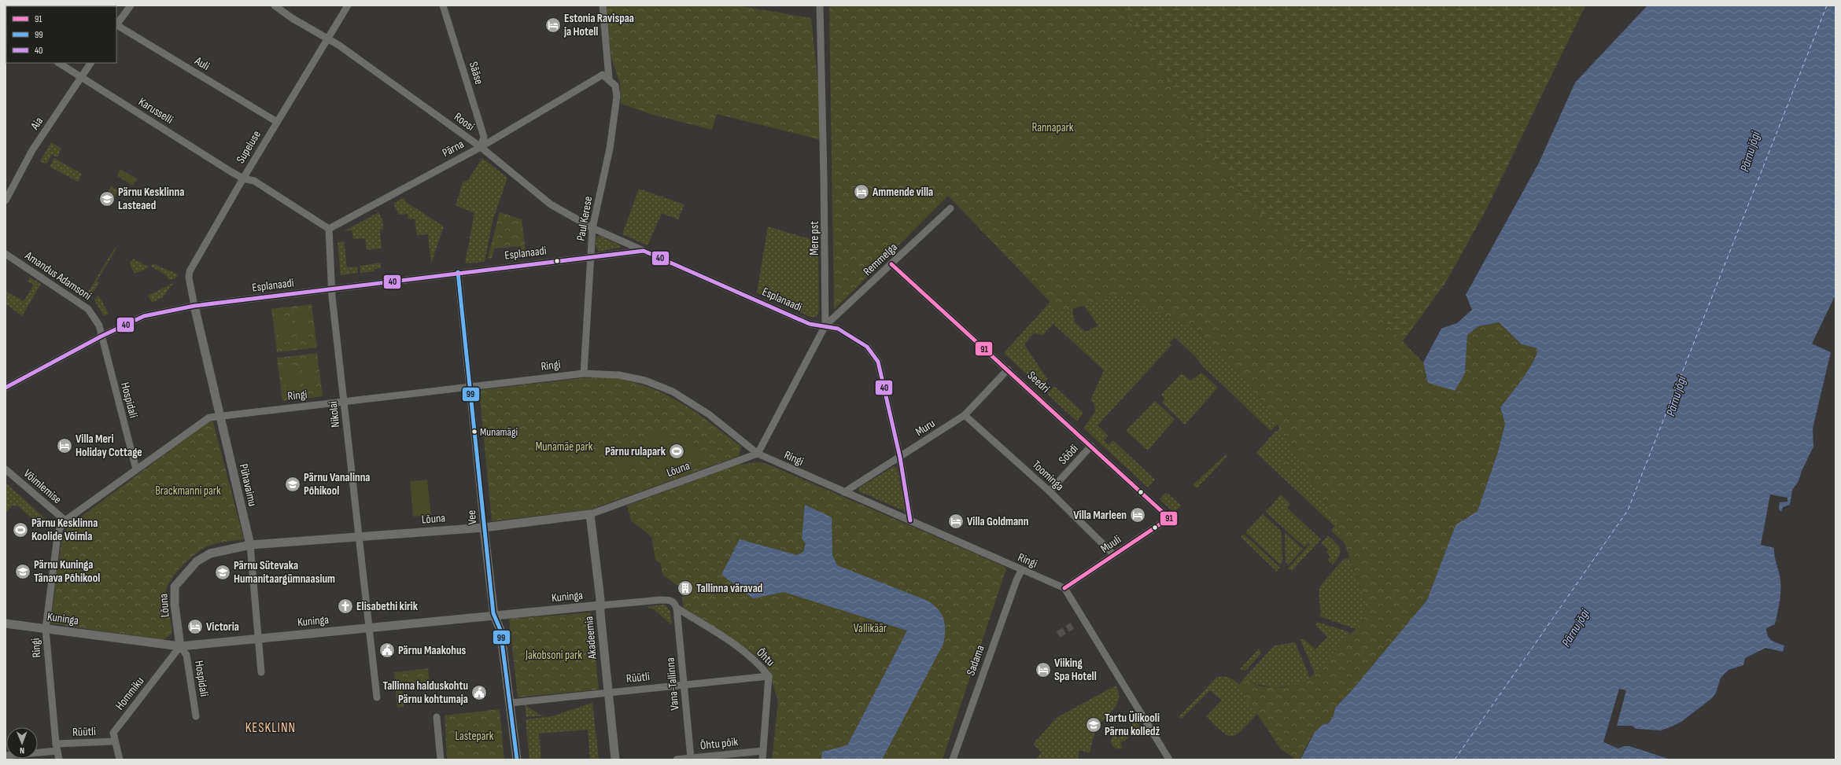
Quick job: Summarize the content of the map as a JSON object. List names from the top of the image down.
{
  "streets": {
    "street": [
      "Auli",
      "Sääse",
      "Karusselli",
      "Roosi",
      "Aia",
      "Supeluse",
      "Pärna",
      "Paul Kerese",
      "Mere pst",
      "Esplanaadi",
      "Remmelga",
      "Amandus Adamsoni",
      "Ringi",
      "Seedri",
      "Hospidali",
      "Nikolai",
      "Muru",
      "Söödi",
      "Lõuna",
      "Toominga",
      "Pühavaimu",
      "Võimlemise",
      "Vee",
      "Muuli",
      "Kuninga",
      "Akadeemia",
      "Õhtu",
      "Sadama",
      "Rüütli",
      "Vana-Tallinna",
      "Hommiku",
      "Õhtu põik"
    ]
  },
  "crossings": [
    ["Auli", "Supeluse"],
    ["Sääse", "Roosi"],
    ["Sääse", "Pärna"],
    ["Karusselli", "Aia"],
    ["Karusselli", "Supeluse"],
    ["Roosi", "Supeluse"],
    ["Roosi", "Pärna"],
    ["Roosi", "Paul Kerese"],
    ["Roosi", "Esplanaadi"],
    ["Supeluse", "Esplanaadi"],
    ["Supeluse", "Pühavaimu"],
    ["Pärna", "Paul Kerese"],
    ["Pärna", "Nikolai"],
    ["Paul Kerese", "Esplanaadi"],
    ["Paul Kerese", "Ringi"],
    ["Mere pst", "Esplanaadi"],
    ["Mere pst", "Remmelga"],
    ["Mere pst", "Ringi"],
    ["Mere pst", "Lõuna"],
    ["Esplanaadi", "Remmelga"],
    ["Esplanaadi", "Amandus Adamsoni"],
    ["Esplanaadi", "Ringi"],
    ["Esplanaadi", "Hospidali"],
    ["Esplanaadi", "Nikolai"],
    ["Esplanaadi", "Muru"],
    ["Esplanaadi", "Pühavaimu"],
    ["Esplanaadi", "Vee"],
    ["Remmelga", "Seedri"],
    ["Amandus Adamsoni", "Hospidali"],
    ["Ringi", "Hospidali"],
    ["Ringi", "Nikolai"],
    ["Ringi", "Muru"],
    ["Ringi", "Lõuna"],
    ["Ringi", "Pühavaimu"],
    ["Ringi", "Võimlemise"],
    ["Ringi", "Vee"],
    ["Ringi", "Muuli"],
    ["Ringi", "Kuninga"],
    ["Ringi", "Sadama"],
    ["Ringi", "Rüütli"],
    ["Seedri", "Muru"],
    ["Seedri", "Söödi"],
    ["Seedri", "Muuli"],
    ["Hospidali", "Lõuna"],
    ["Hospidali", "Kuninga"],
    ["Hospidali", "Hommiku"],
    ["Nikolai", "Lõuna"],
    ["Nikolai", "Kuninga"],
    ["Muru", "Toominga"],
    ["Söödi", "Toominga"],
    ["Lõuna", "Pühavaimu"],
    ["Lõuna", "Vee"],
    ["Lõuna", "Kuninga"],
    ["Lõuna", "Akadeemia"],
    ["Lõuna", "Hommiku"],
    ["Toominga", "Muuli"],
    ["Pühavaimu", "Kuninga"],
    ["Vee", "Kuninga"],
    ["Vee", "Rüütli"],
    ["Kuninga", "Akadeemia"],
    ["Kuninga", "Õhtu"],
    ["Kuninga", "Vana-Tallinna"],
    ["Kuninga", "Hommiku"],
    ["Akadeemia", "Rüütli"],
    ["Õhtu", "Rüütli"],
    ["Õhtu", "Vana-Tallinna"],
    ["Õhtu", "Õhtu põik"],
    ["Rüütli", "Vana-Tallinna"],
    ["Rüütli", "Hommiku"],
    ["Vana-Tallinna", "Õhtu põik"]
  ],
  "districts": ["KESKLINN"],
  "water": ["Pärnu jõgi"],
  "parks": [
    "Rannapark",
    "Munamäe park",
    "Brackmanni park",
    "Vallikäär",
    "Jakobsoni park",
    "Lastepark"
  ],
  "places": {
    "hotel": [
      "Estonia Ravispaa ja Hotell",
      "Ammende villa",
      "Villa Meri Holiday Cottage",
      "Villa Marleen",
      "Villa Goldmann",
      "Victoria",
      "Viiking Spa Hotell"
    ],
    "school or university": [
      "Pärnu Kesklinna Lasteaed",
      "Pärnu Vanalinna Põhikool",
      "Pärnu Kuninga Tänava Põhikool",
      "Pärnu Sütevaka Humanitaargümnaasium",
      "Tartu Ülikooli Pärnu kolledž"
    ],
    "other": ["Munamägi"],
    "sports": ["Pärnu rulapark", "Pärnu Kesklinna Koolide Võimla"],
    "building": ["Tallinna väravad"],
    "church": ["Elisabethi kirik"],
    "public building": ["Pärnu Maakohus", "Tallinna halduskohtu Pärnu kohtumaja"]
  },
  "lines": ["transit line 40", "transit line 91", "transit line 99"],
  "legend": ["91", "99", "40"],
  "north": "bottom"
}
